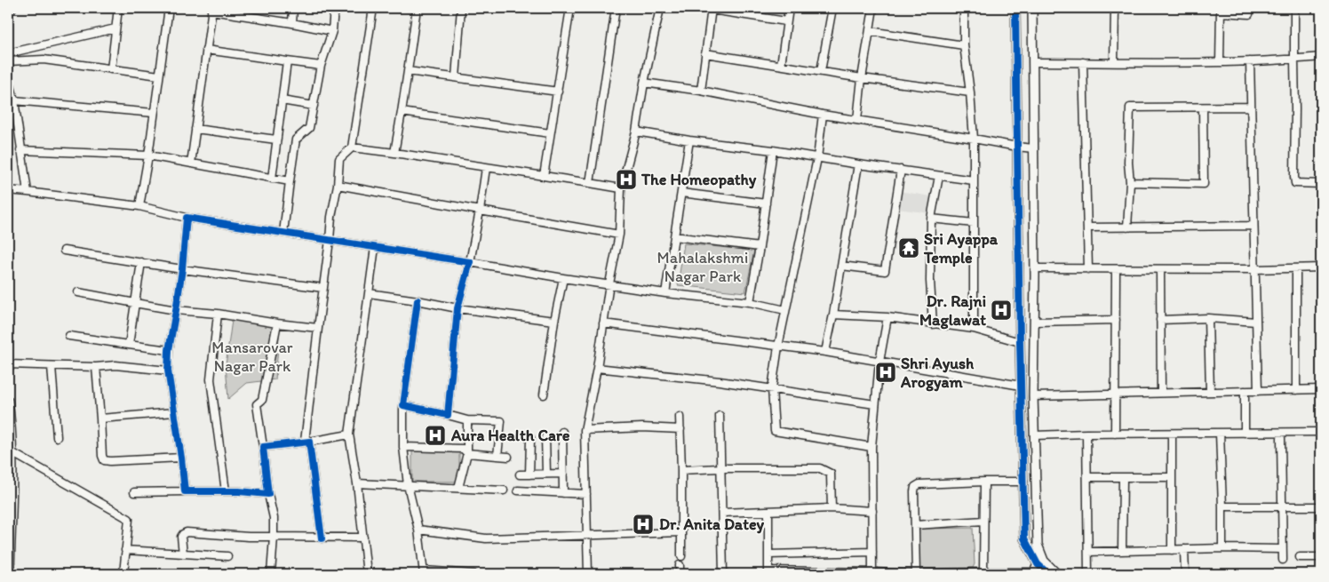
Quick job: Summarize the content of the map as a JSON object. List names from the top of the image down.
{
  "parks": ["Mahalakshmi Nagar Park", "Mansarovar Nagar Park"],
  "places": {
    "hospital": [
      "The Homeopathy",
      "Dr. Rajni Maglawat",
      "Shri Ayush Arogyam",
      "Aura Health Care",
      "Dr. Anita Datey"
    ],
    "temple": ["Sri Ayappa Temple"]
  }
}
